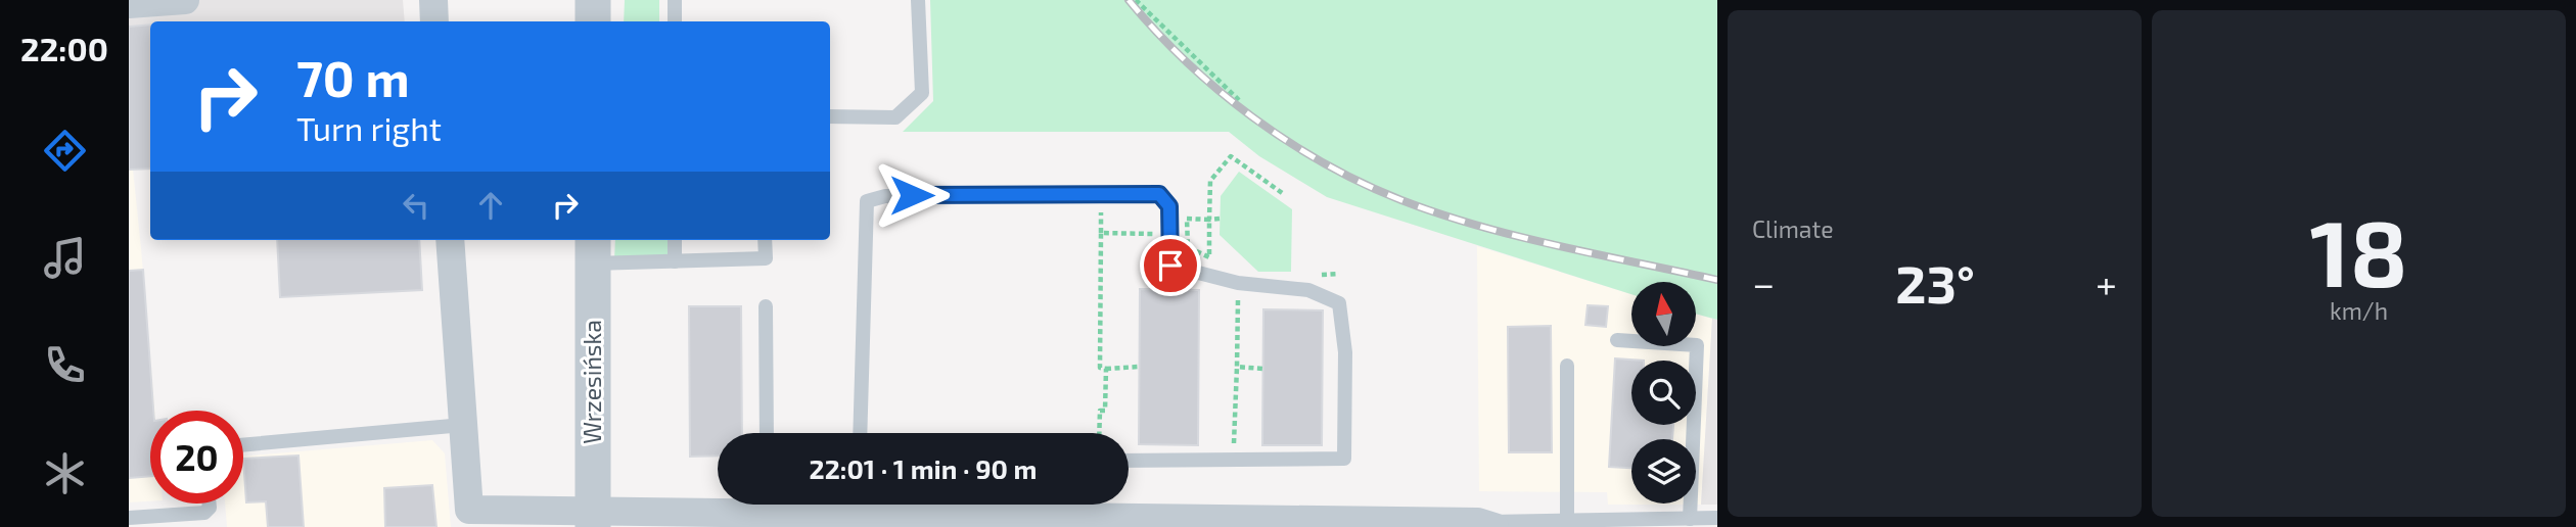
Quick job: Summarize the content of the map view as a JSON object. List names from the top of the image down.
{
  "streets": {
    "street": ["Wrzesińska"]
  },
  "north": "top",
  "page": {
    "tabs": "22:00",
    "tile": [
      "Climate",
      ["18", "km/h"]
    ],
    "turn": ["70 m", "Turn right"],
    "heat": ["−", "23°", "+"],
    "limit": "20",
    "trip": "22:01 · 1 min · 90 m"
  }
}
